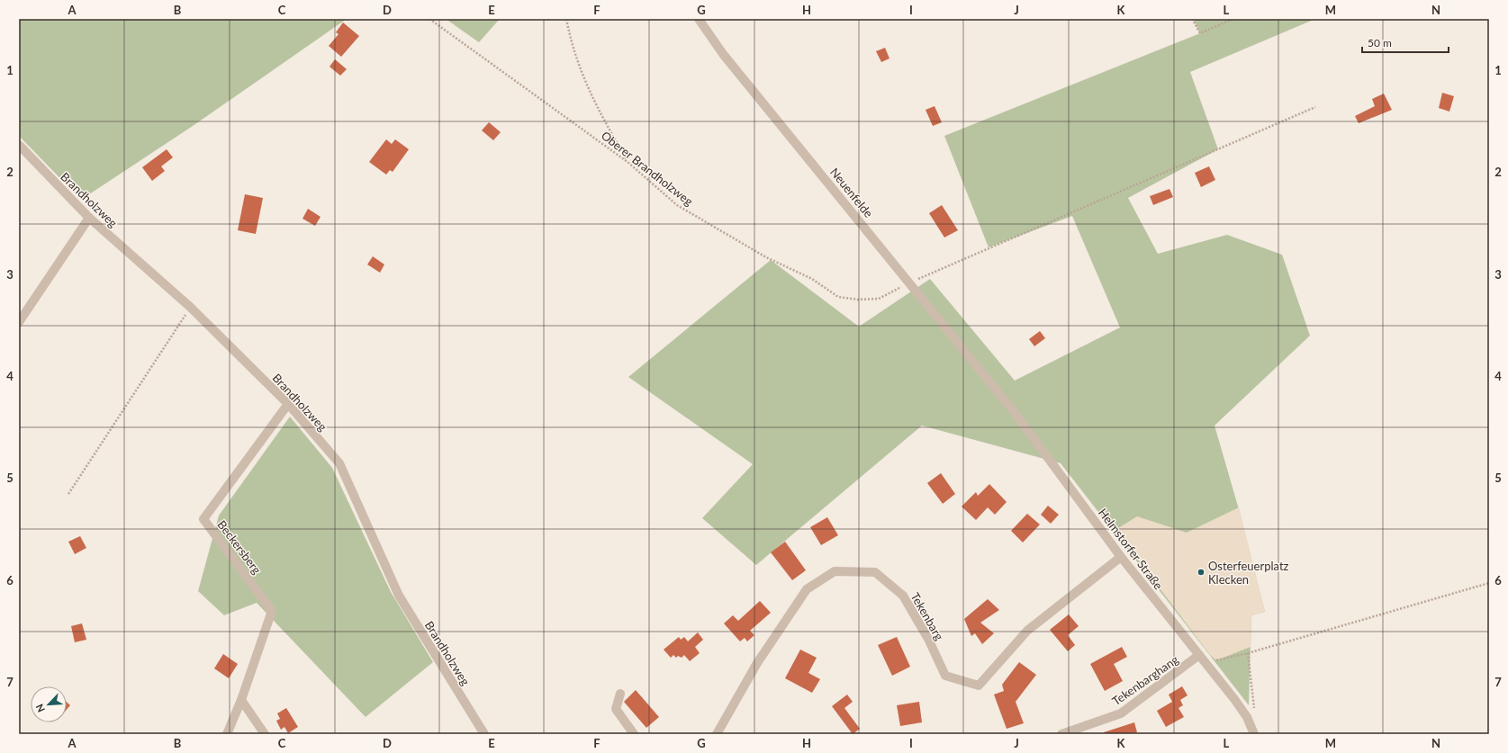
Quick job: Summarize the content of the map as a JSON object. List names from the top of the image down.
{
  "streets": {
    "street": [
      "Neuenfelde",
      "Brandholzweg",
      "Beckersberg",
      "Helmstorfer Straße",
      "Tekenbarg",
      "Tekenbarghang"
    ],
    "path": ["Oberer Brandholzweg"]
  },
  "crossings": [
    ["Oberer Brandholzweg", "Neuenfelde"],
    ["Neuenfelde", "Helmstorfer Straße"],
    ["Brandholzweg", "Beckersberg"],
    ["Helmstorfer Straße", "Tekenbarg"],
    ["Helmstorfer Straße", "Tekenbarghang"]
  ],
  "places": ["Osterfeuerplatz Klecken"],
  "scale_bar": "50 m",
  "north": "bottom left",
  "grid": {
    "columns": [
      "A",
      "B",
      "C",
      "D",
      "E",
      "F",
      "G",
      "H",
      "I",
      "J",
      "K",
      "L",
      "M",
      "N"
    ],
    "rows": [
      "1",
      "2",
      "3",
      "4",
      "5",
      "6",
      "7"
    ]
  }
}
